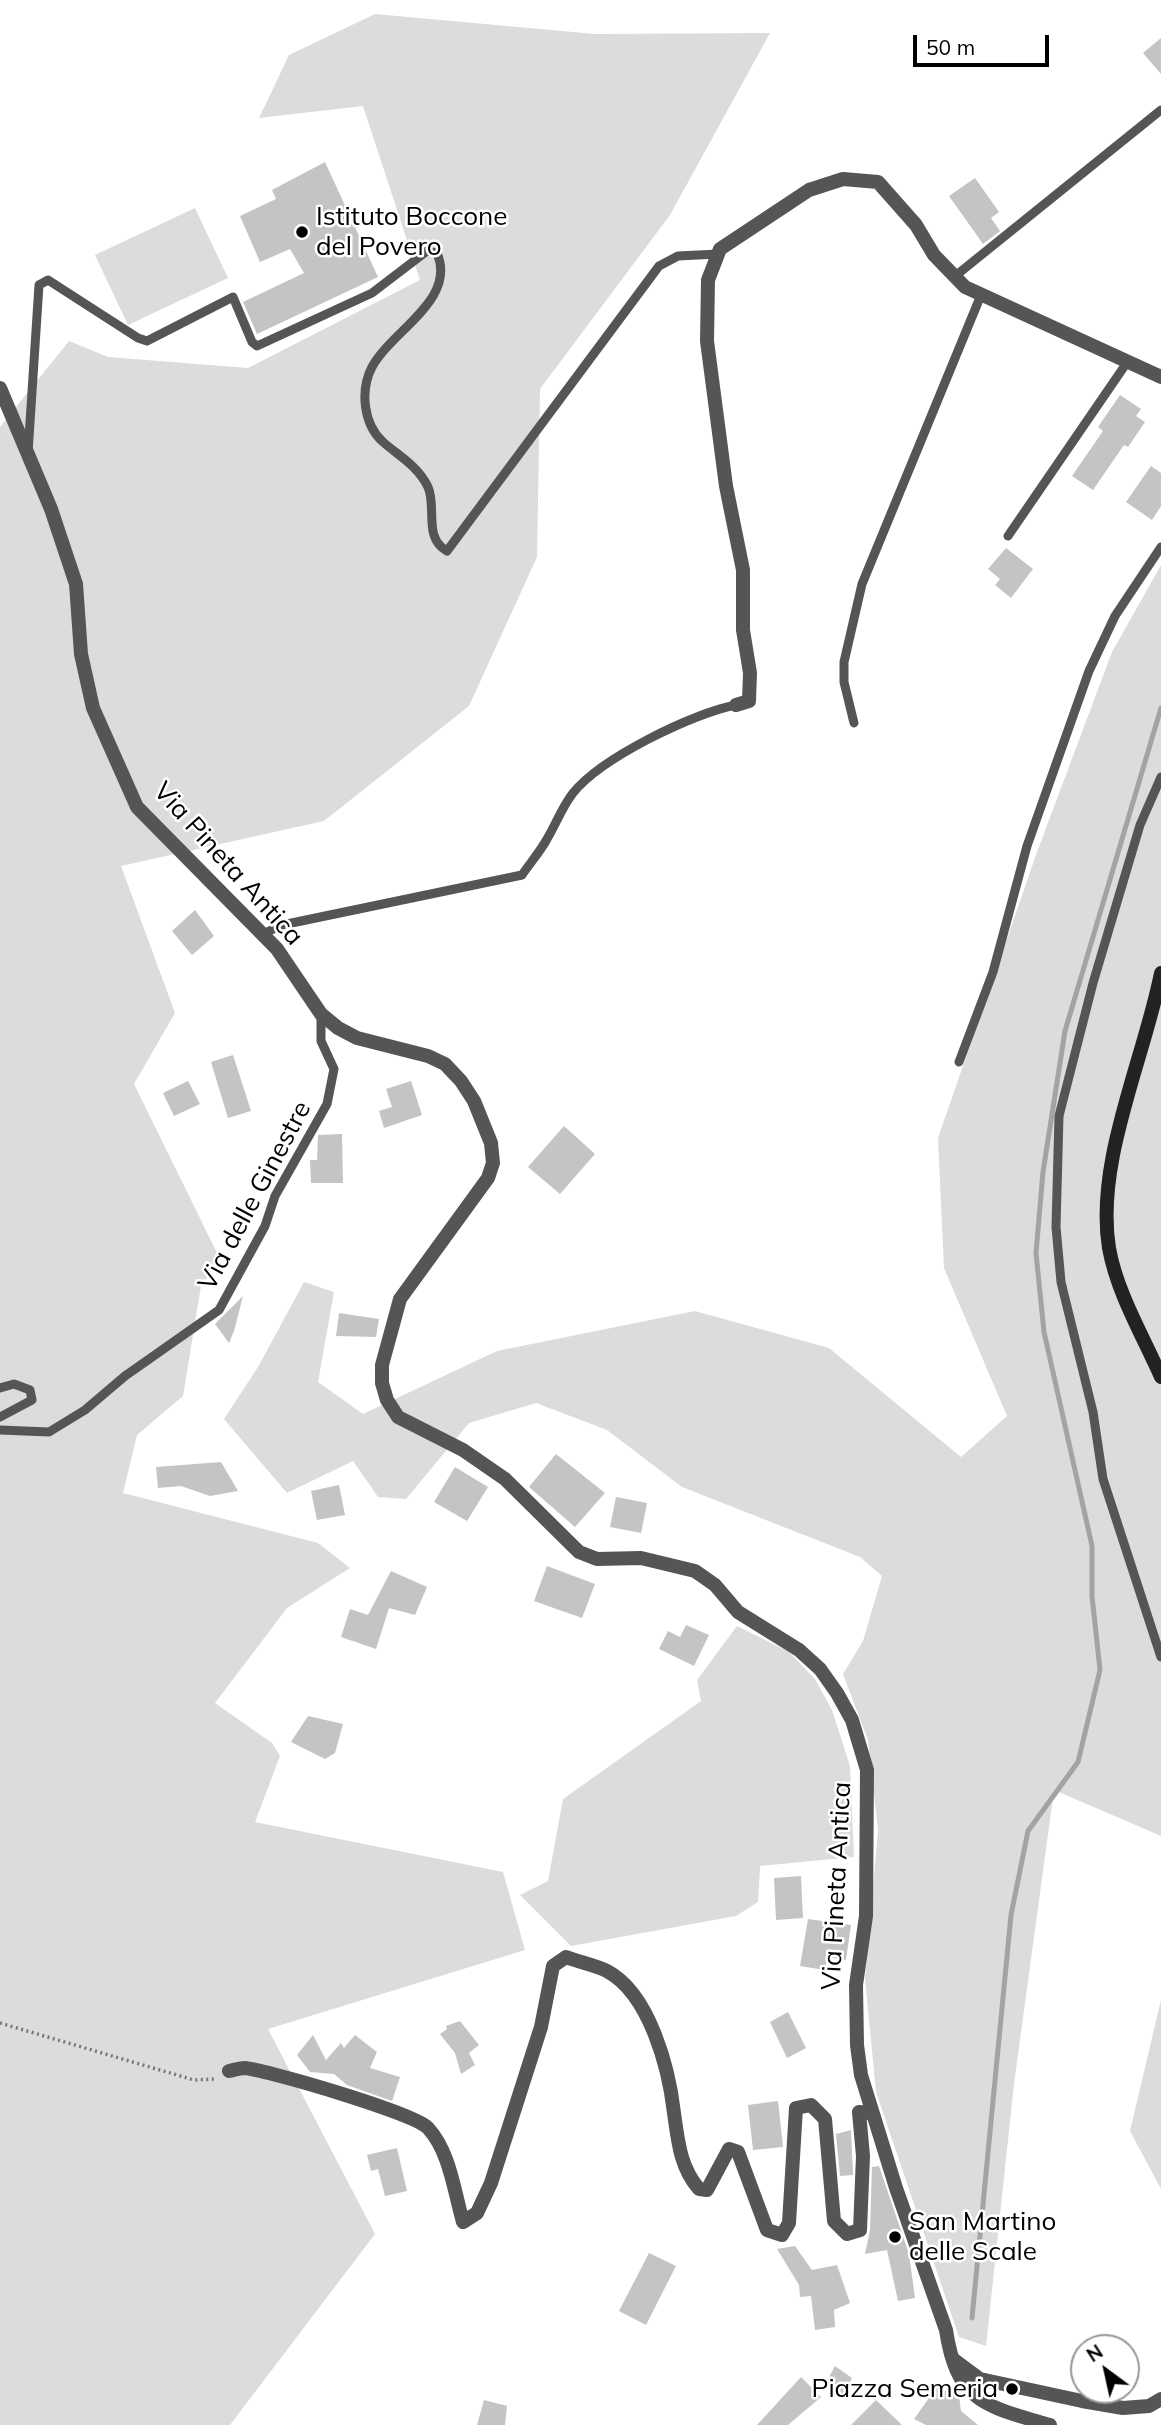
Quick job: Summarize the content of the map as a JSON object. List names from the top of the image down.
{
  "streets": {
    "street": ["Via Pineta Antica"],
    "lane": ["Via delle Ginestre"]
  },
  "crossings": [
    ["Via Pineta Antica", "Via delle Ginestre"]
  ],
  "places": ["Istituto Boccone del Povero", "San Martino delle Scale", "Piazza Semeria"],
  "scale_bar": "50 m",
  "north": "top left"
}
